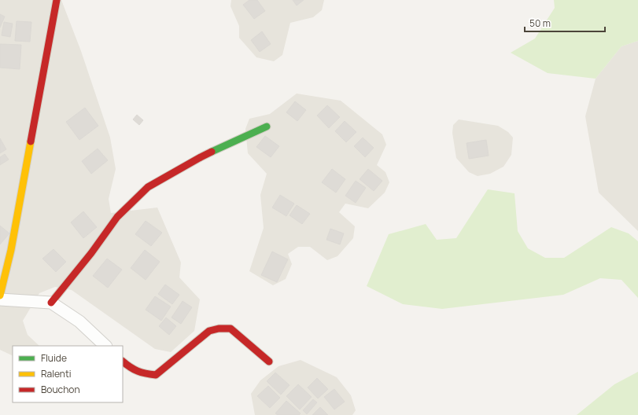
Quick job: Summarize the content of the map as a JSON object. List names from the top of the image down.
{
  "legend": ["Fluide", "Ralenti", "Bouchon"],
  "scale_bar": "50 m"
}
